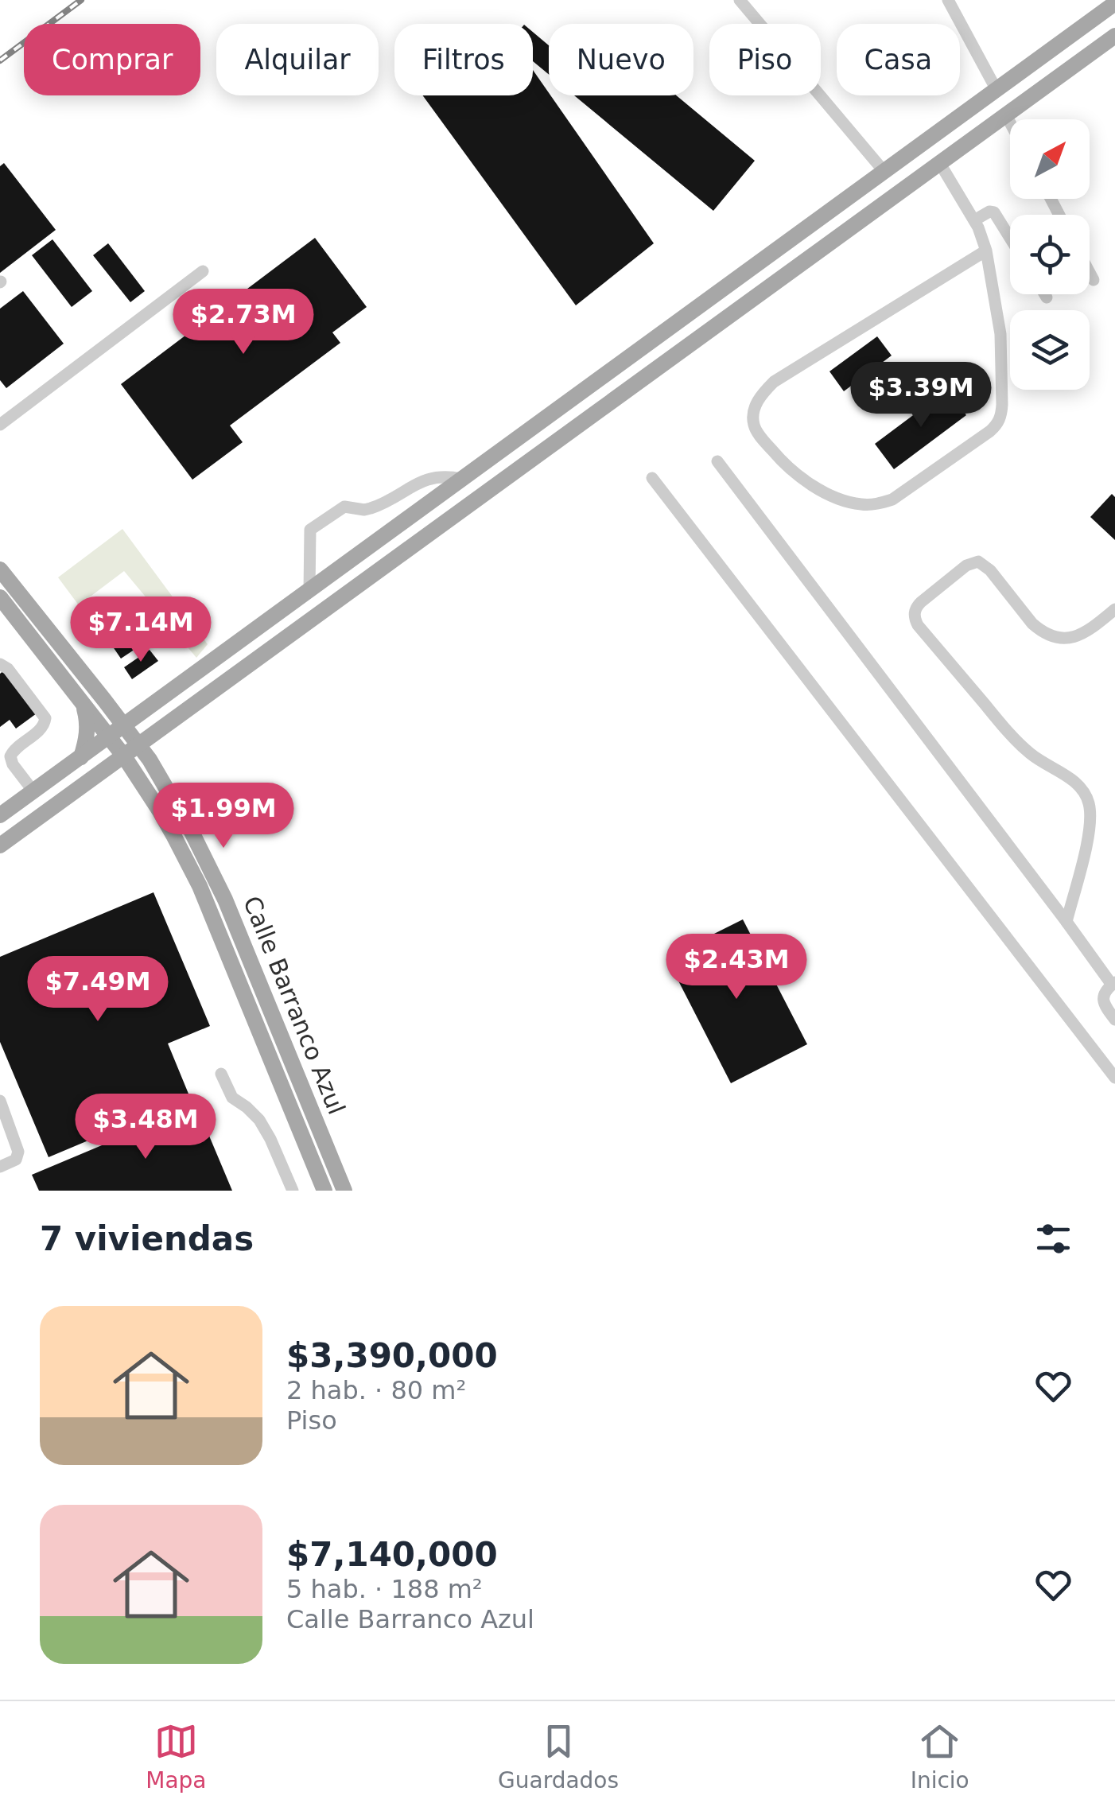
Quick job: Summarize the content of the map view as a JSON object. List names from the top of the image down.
{
  "streets": {
    "main road": ["Calle Barranco Azul"]
  },
  "north": "top right",
  "page": {
    "chip": [
      "Comprar",
      "Alquilar",
      "Filtros",
      "Nuevo",
      "Piso",
      "Casa"
    ],
    "price": [
      "$2.73M",
      "$3.39M",
      "$7.14M",
      "$1.99M",
      "$2.43M",
      "$7.49M",
      "$3.48M"
    ],
    "heading": "7 viviendas",
    "list": [
      {
        "name": "$3,390,000",
        "note": "2 hab. · 80 m² · Piso"
      },
      {
        "name": "$7,140,000",
        "note": "5 hab. · 188 m² · Calle Barranco Azul"
      }
    ],
    "tabs": ["Mapa", "Guardados", "Inicio"]
  }
}
